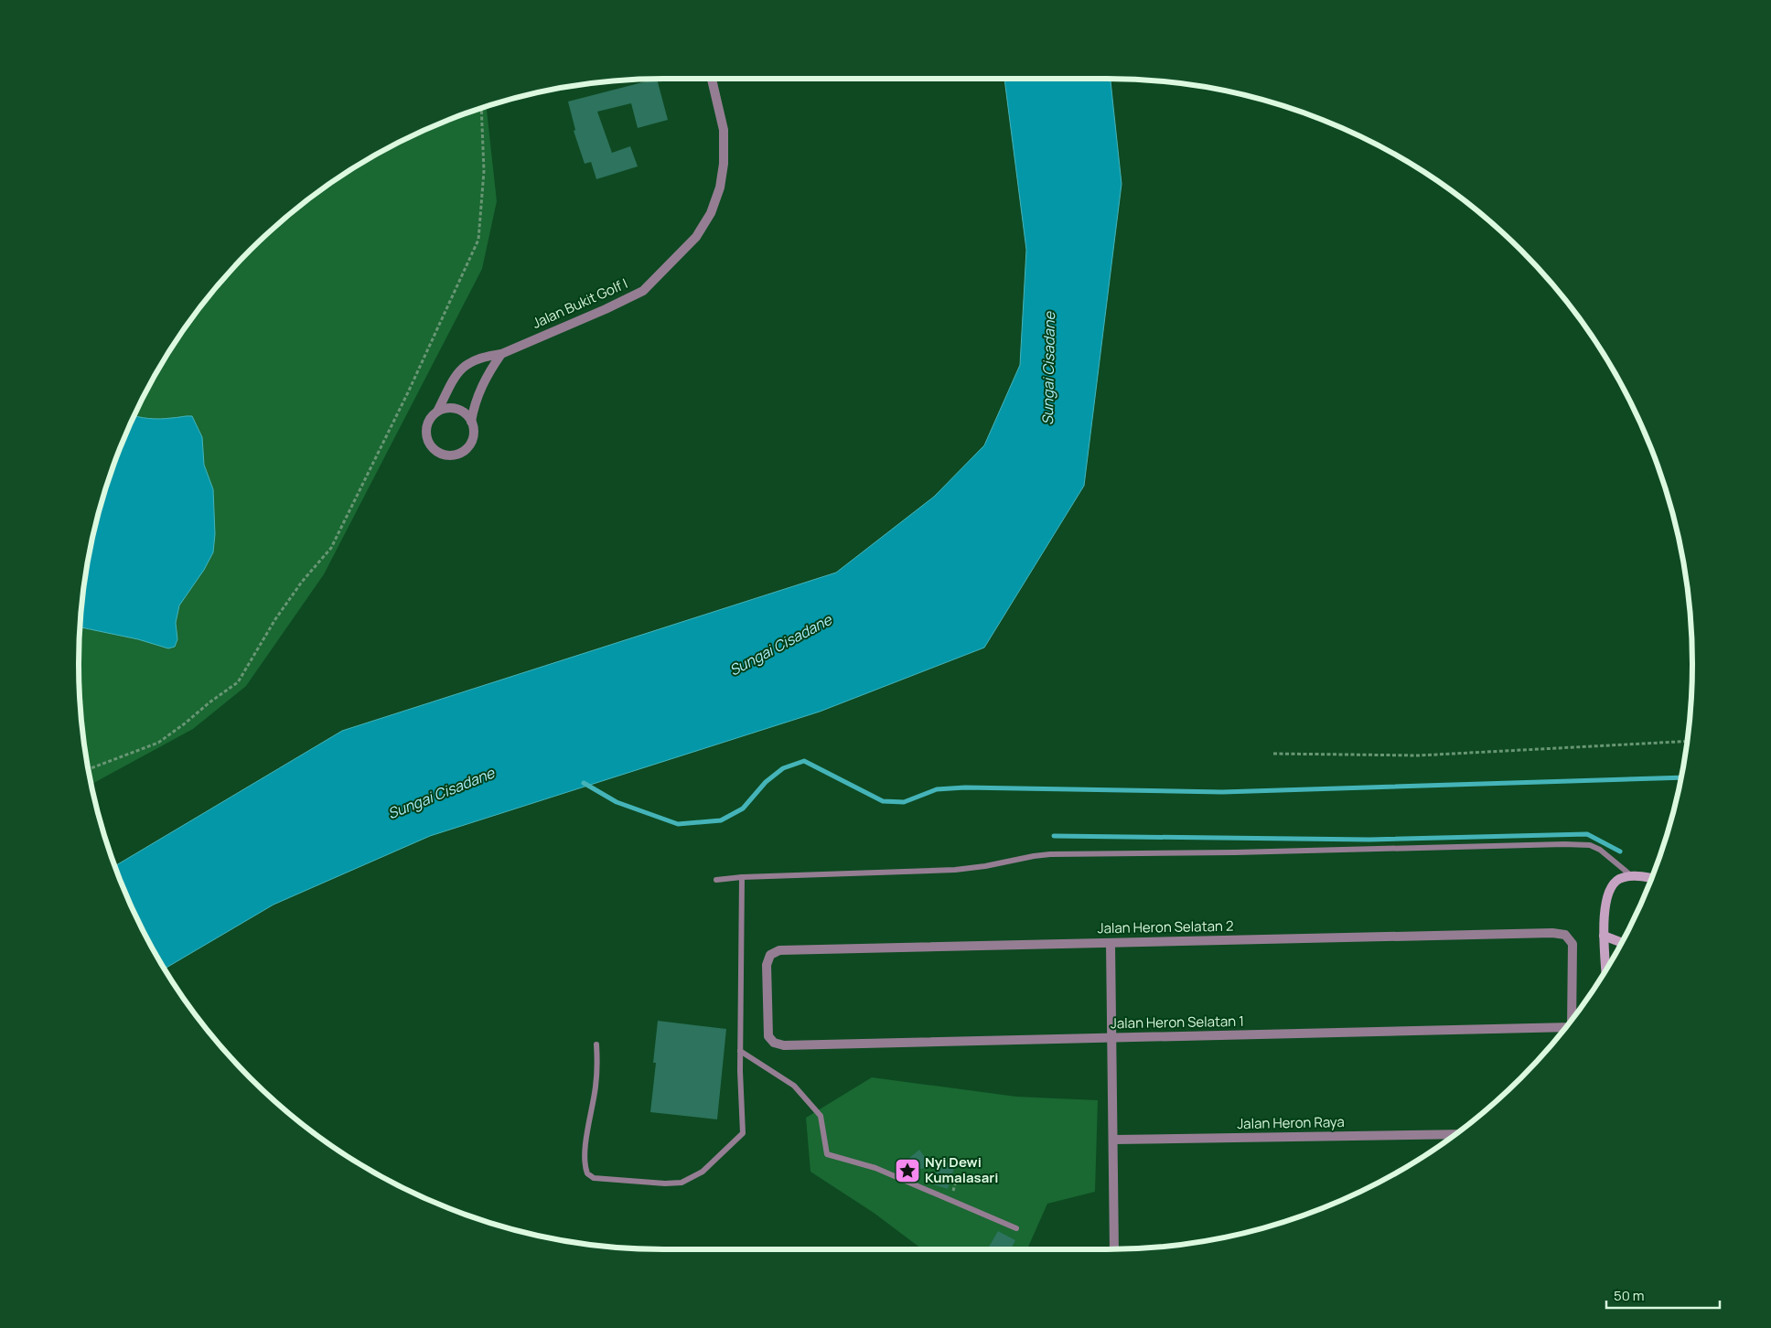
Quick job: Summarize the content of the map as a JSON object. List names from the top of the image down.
{
  "streets": {
    "street": [
      "Jalan Bukit Golf I",
      "Jalan Heron Selatan 2",
      "Jalan Heron Selatan 1",
      "Jalan Heron Raya"
    ]
  },
  "crossings": [
    ["Jalan Heron Selatan 2", "Jalan Heron Selatan 1"]
  ],
  "water": ["Sungai Cisadane"],
  "places": {
    "place": ["Nyi Dewi Kumalasari"]
  },
  "scale_bar": "50 m"
}
